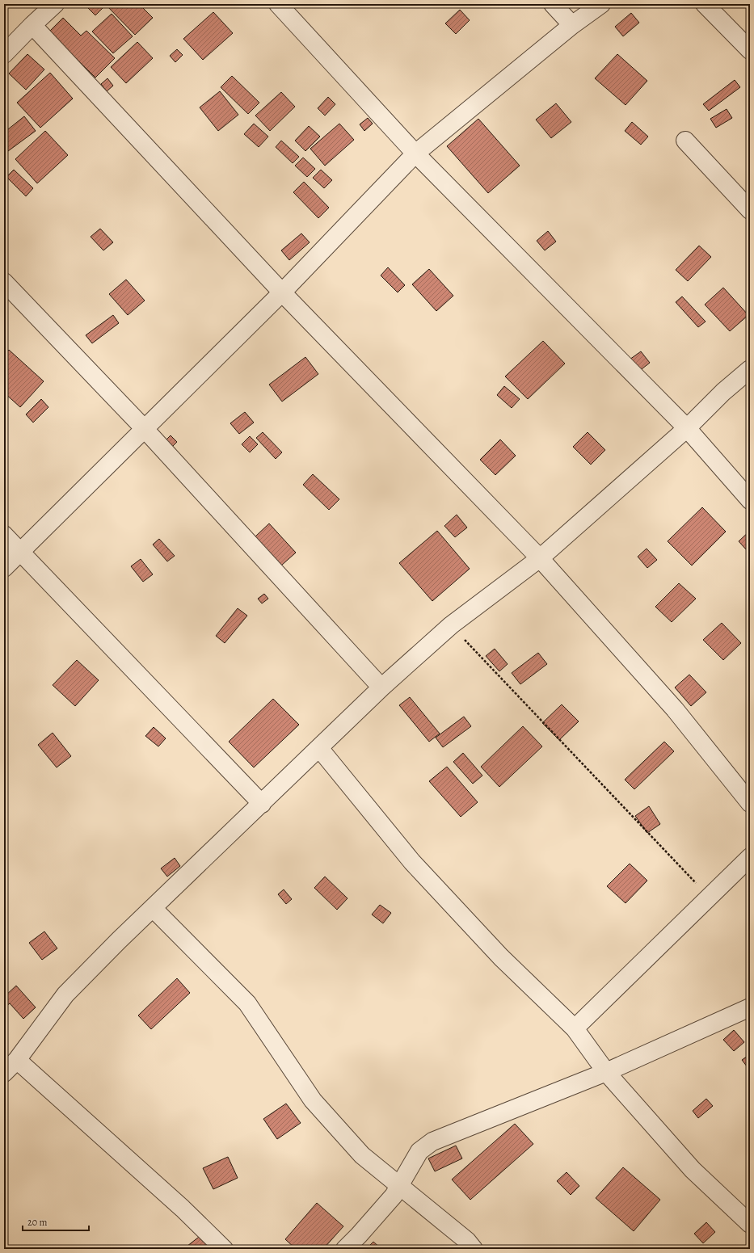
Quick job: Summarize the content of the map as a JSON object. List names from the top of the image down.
{
  "scale_bar": "20 m"
}
